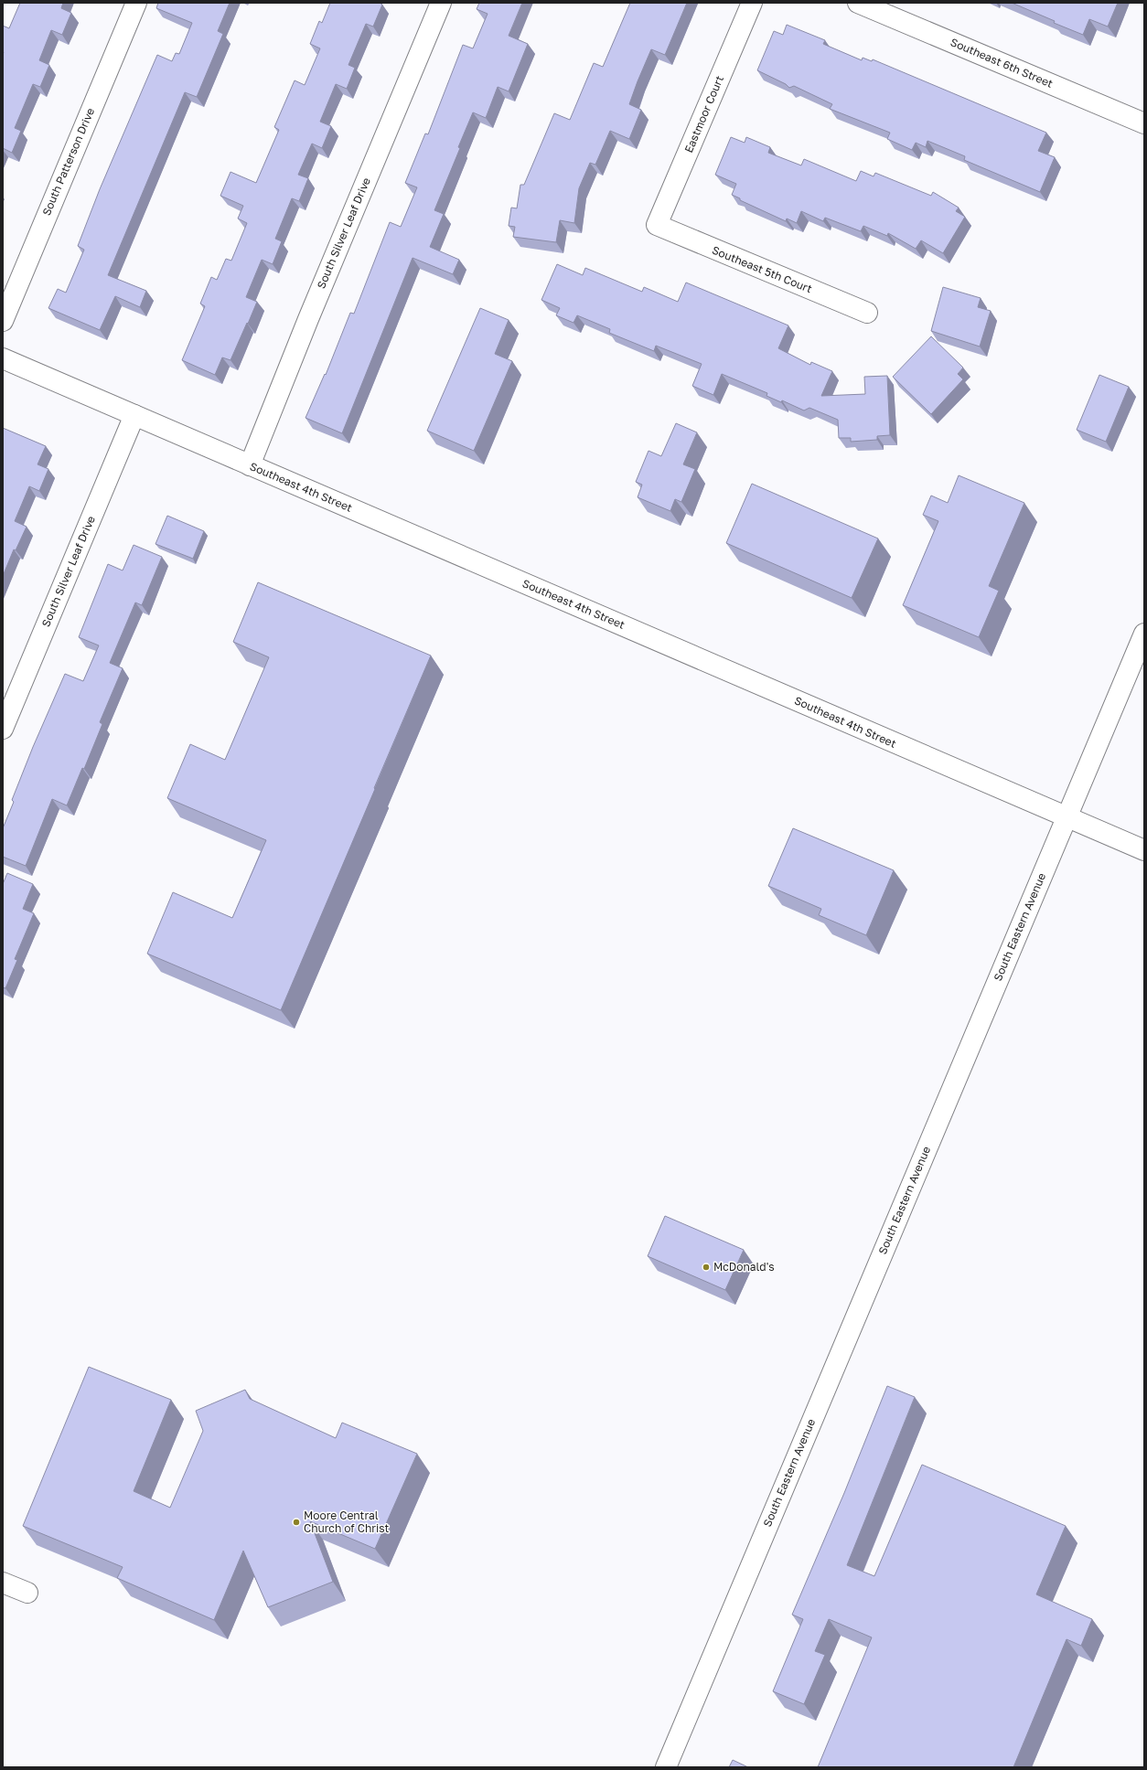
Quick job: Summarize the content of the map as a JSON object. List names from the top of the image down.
{
  "streets": {
    "main road": [
      "Southeast 6th Street",
      "Eastmoor Court",
      "South Patterson Drive",
      "South Silver Leaf Drive",
      "Southeast 5th Court",
      "Southeast 4th Street",
      "South Eastern Avenue"
    ]
  },
  "crossings": [
    ["Eastmoor Court", "Southeast 5th Court"],
    ["South Silver Leaf Drive", "Southeast 4th Street"],
    ["Southeast 4th Street", "South Eastern Avenue"]
  ],
  "places": ["McDonald's", "Moore Central Church of Christ"]
}
